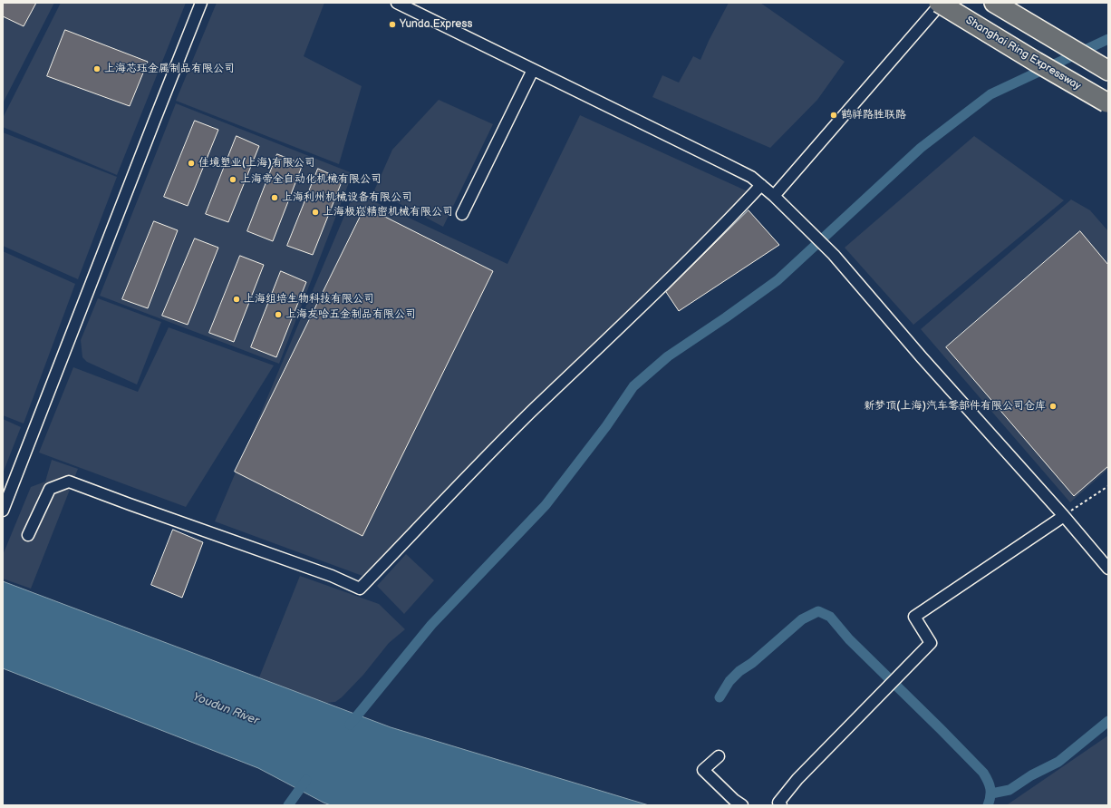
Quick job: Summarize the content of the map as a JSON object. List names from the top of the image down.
{
  "streets": {
    "highway": ["Shanghai Ring Expressway"]
  },
  "water": ["Youdun River"],
  "places": [
    "Yunda Express",
    "上海芯珏金属制品有限公司",
    "鹤祥路胜联路",
    "佳境塑业(上海)有限公司",
    "上海帝全自动化机械有限公司",
    "上海利州机械设备有限公司",
    "上海极崧精密机械有限公司",
    "上海组培生物科技有限公司",
    "上海友哈五金制品有限公司",
    "新梦顶(上海)汽车零部件有限公司仓库"
  ]
}
